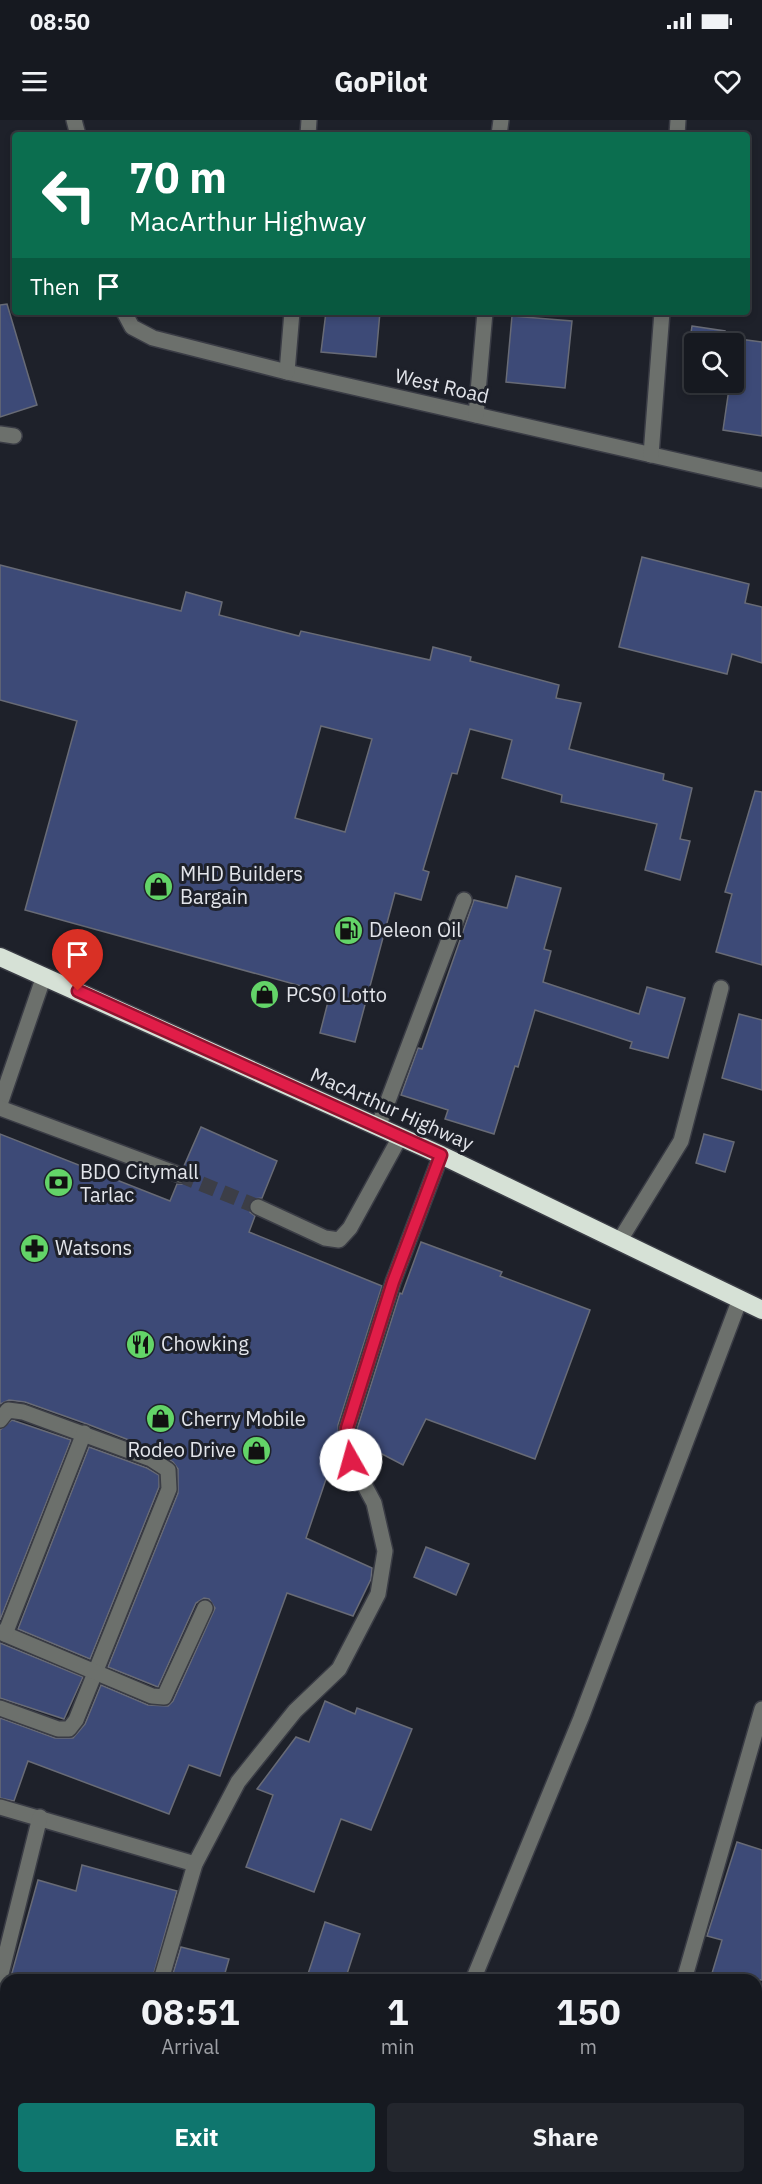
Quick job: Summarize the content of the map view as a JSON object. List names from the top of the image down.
{
  "streets": {
    "highway": ["MacArthur Highway"],
    "street": ["West Road"]
  },
  "places": {
    "shop": [
      "MHD Builders Bargain",
      "PCSO Lotto",
      "Cherry Mobile",
      "Rodeo Drive"
    ],
    "fuel station": ["Deleon Oil"],
    "bank": ["BDO Citymall Tarlac"],
    "pharmacy": ["Watsons"],
    "restaurant": ["Chowking"]
  },
  "page": {
    "status": "08:50",
    "header": "GoPilot",
    "turn": ["70 m", "MacArthur Highway"],
    "then": "Then",
    "eta": [
      "08:51",
      "Arrival",
      "1",
      "min",
      "150",
      "m"
    ],
    "buttons": ["Exit", "Share"]
  }
}
